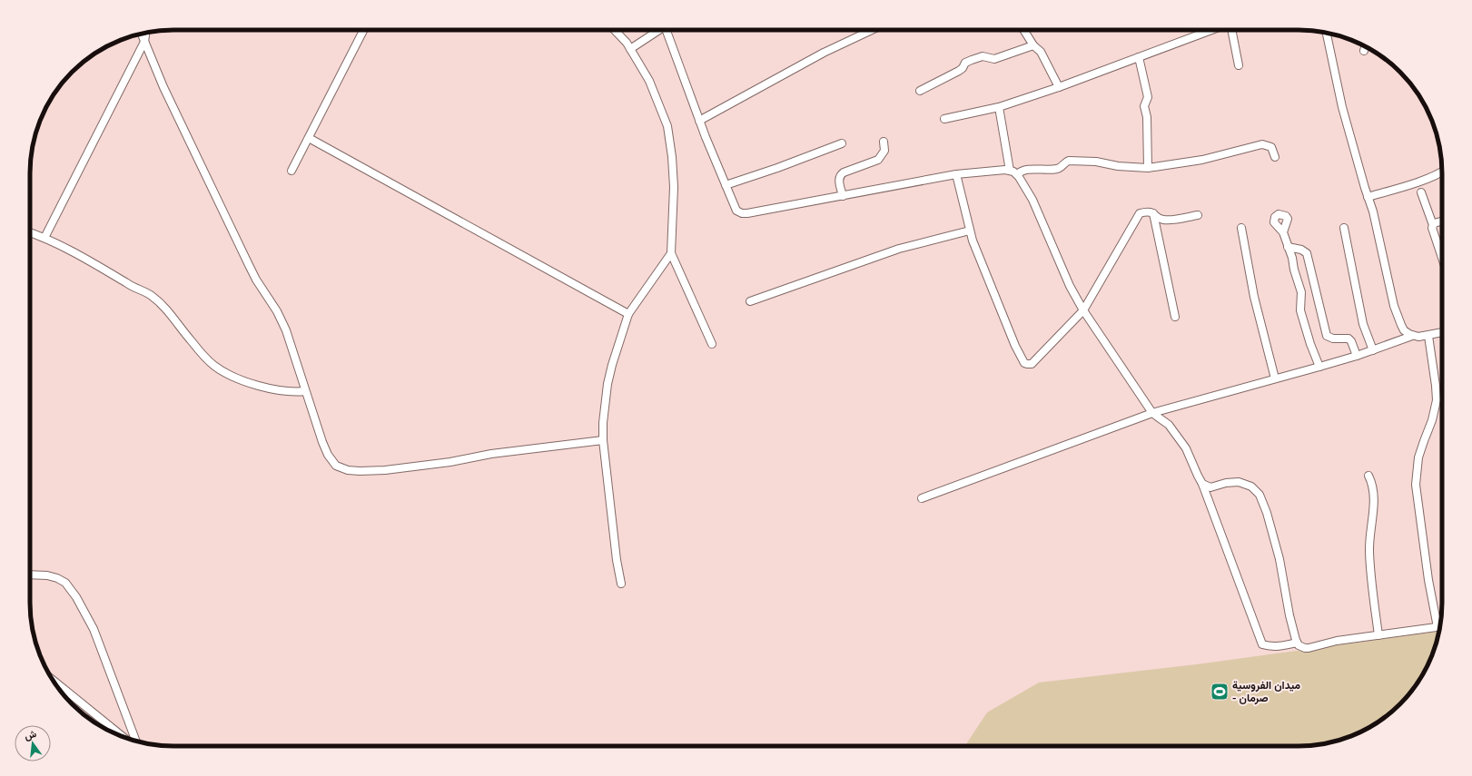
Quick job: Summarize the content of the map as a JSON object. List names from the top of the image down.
{
  "places": {
    "sports": ["ميدان الفروسية - صرمان"]
  },
  "north": "top"
}
